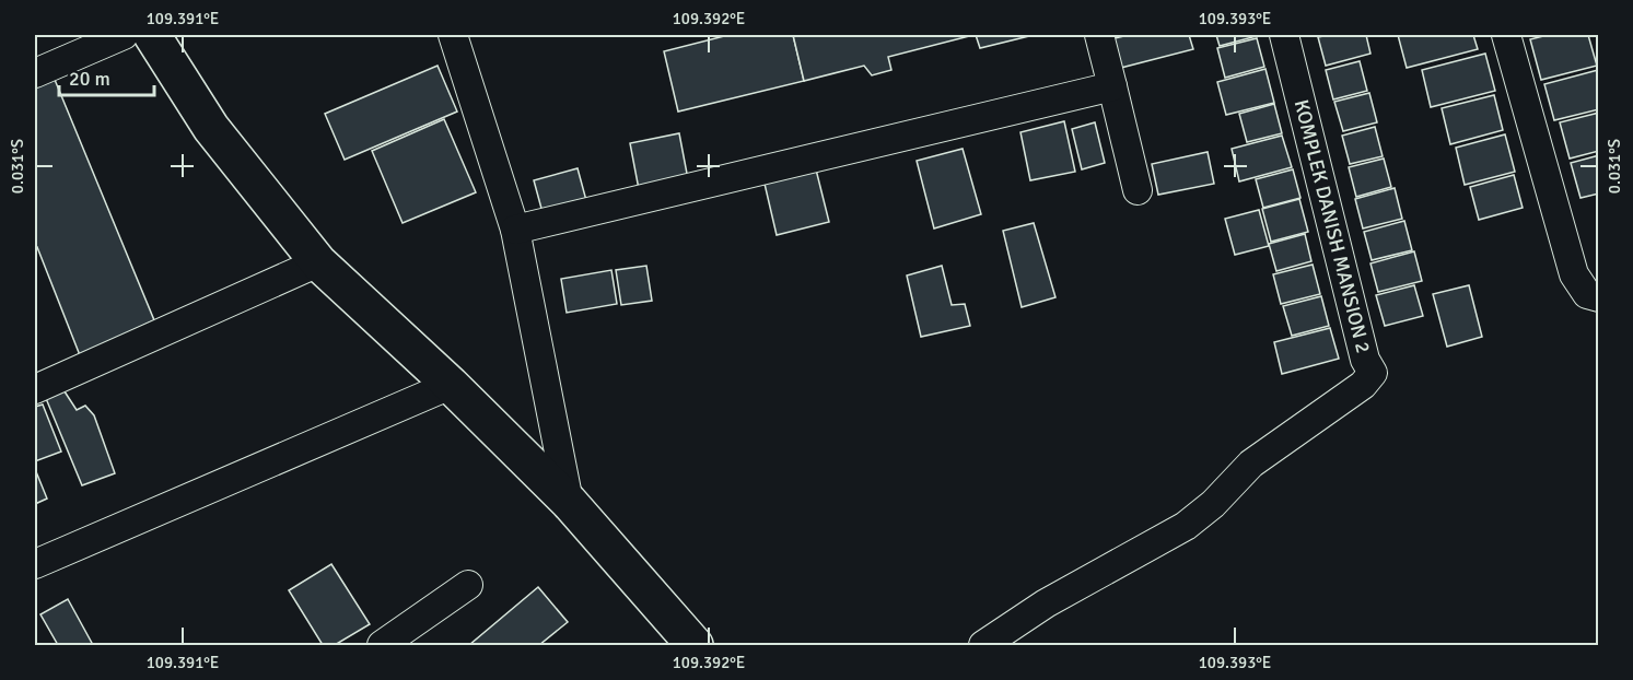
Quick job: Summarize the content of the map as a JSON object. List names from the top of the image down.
{
  "streets": {
    "street": ["KOMPLEK DANISH MANSION 2"]
  },
  "scale_bar": "20 m",
  "coordinates": [
    "109.391°E",
    "109.392°E",
    "109.393°E",
    "0.031°S"
  ]
}
